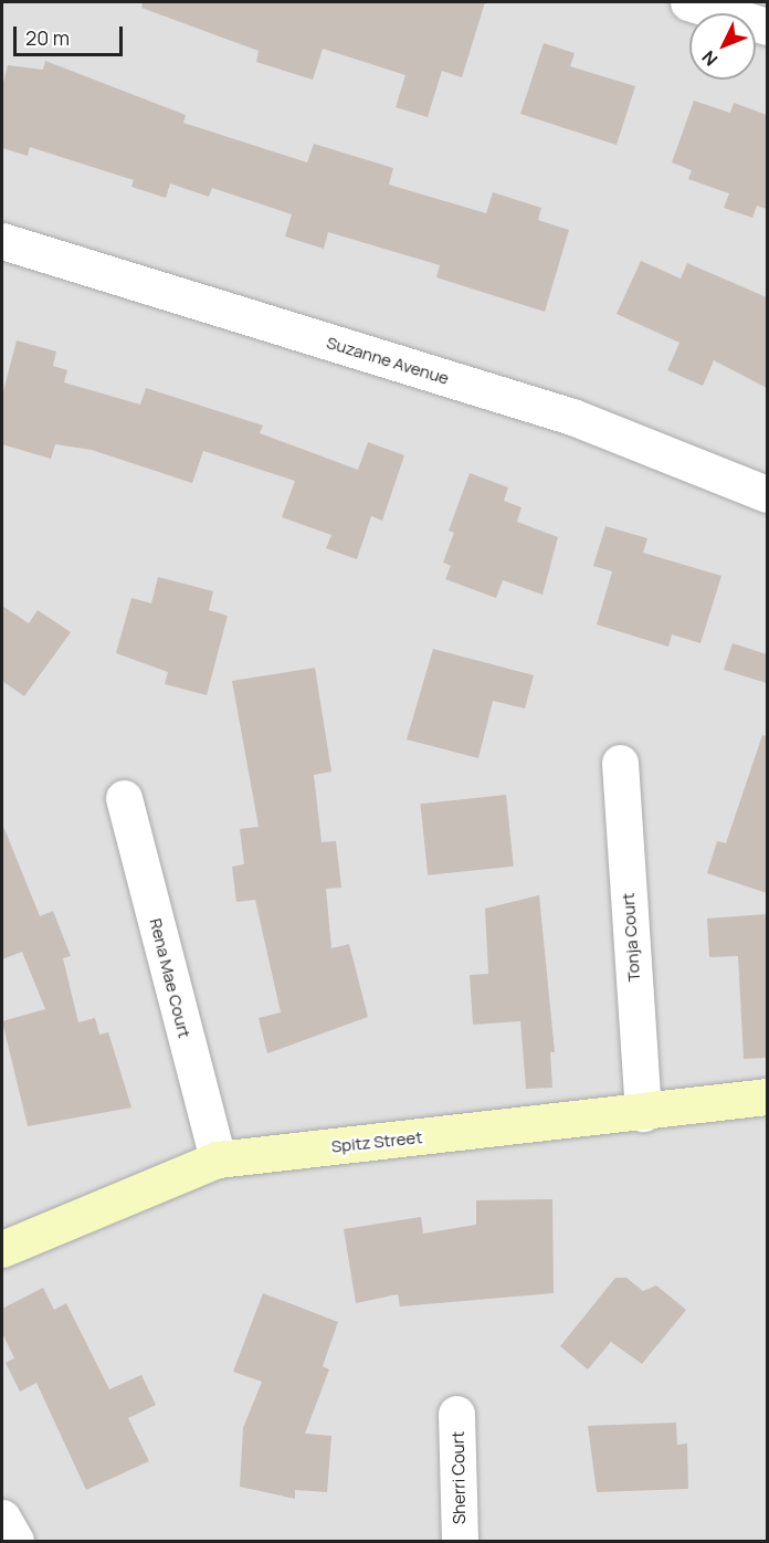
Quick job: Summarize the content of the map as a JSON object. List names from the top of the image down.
{
  "streets": {
    "street": [
      "Suzanne Avenue",
      "Tonja Court",
      "Rena Mae Court",
      "Spitz Street",
      "Sherri Court"
    ]
  },
  "crossings": [
    ["Tonja Court", "Spitz Street"],
    ["Rena Mae Court", "Spitz Street"]
  ],
  "scale_bar": "20 m",
  "north": "bottom left"
}
